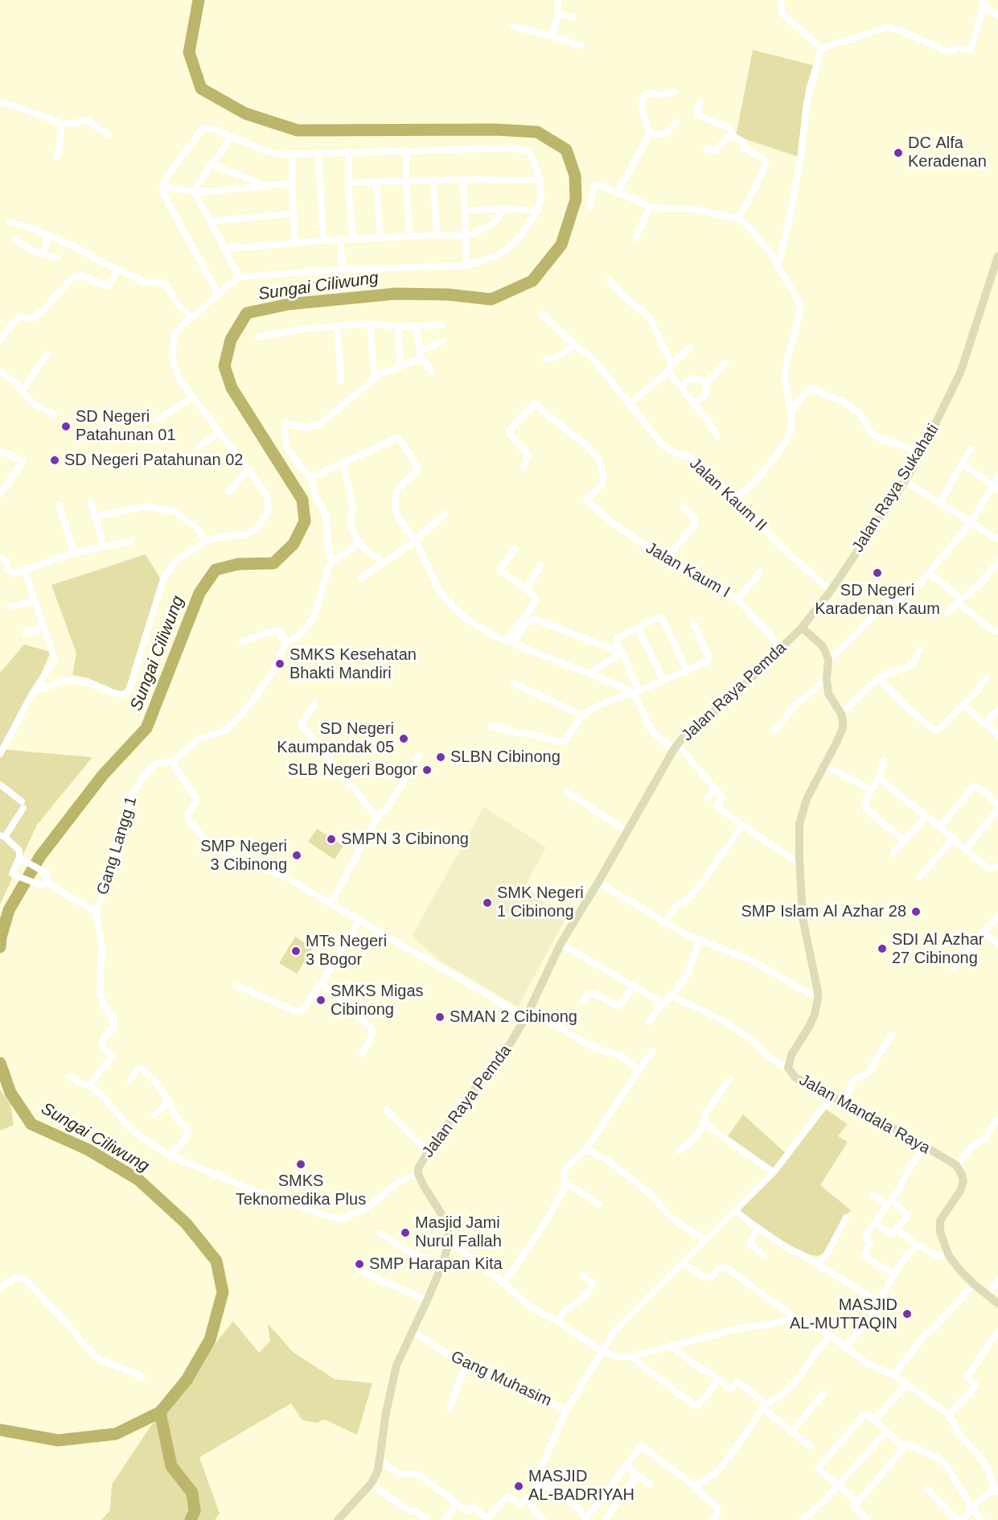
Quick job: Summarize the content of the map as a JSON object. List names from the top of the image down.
{
  "streets": {
    "main road": ["Jalan Raya Sukahati", "Jalan Raya Pemda", "Jalan Mandala Raya"],
    "street": [
      "Jalan Kaum II",
      "Jalan Kaum I",
      "Gang Langg 1",
      "Gang Muhasim"
    ]
  },
  "crossings": [
    ["Jalan Raya Sukahati", "Jalan Kaum II"],
    ["Jalan Raya Sukahati", "Jalan Raya Pemda"],
    ["Jalan Kaum I", "Jalan Raya Pemda"],
    ["Jalan Raya Pemda", "Gang Muhasim"]
  ],
  "water": ["Sungai Ciliwung"],
  "places": [
    "DC Alfa Keradenan",
    "SD Negeri Patahunan 01",
    "SD Negeri Patahunan 02",
    "SD Negeri Karadenan Kaum",
    "SMKS Kesehatan Bhakti Mandiri",
    "SD Negeri Kaumpandak 05",
    "SLBN Cibinong",
    "SLB Negeri Bogor",
    "SMPN 3 Cibinong",
    "SMP Negeri 3 Cibinong",
    "SMK Negeri 1 Cibinong",
    "SMP Islam Al Azhar 28",
    "SDI Al Azhar 27 Cibinong",
    "MTs Negeri 3 Bogor",
    "SMKS Migas Cibinong",
    "SMAN 2 Cibinong",
    "SMKS Teknomedika Plus",
    "Masjid Jami Nurul Fallah",
    "SMP Harapan Kita",
    "MASJID AL-MUTTAQIN",
    "MASJID AL-BADRIYAH"
  ]
}
